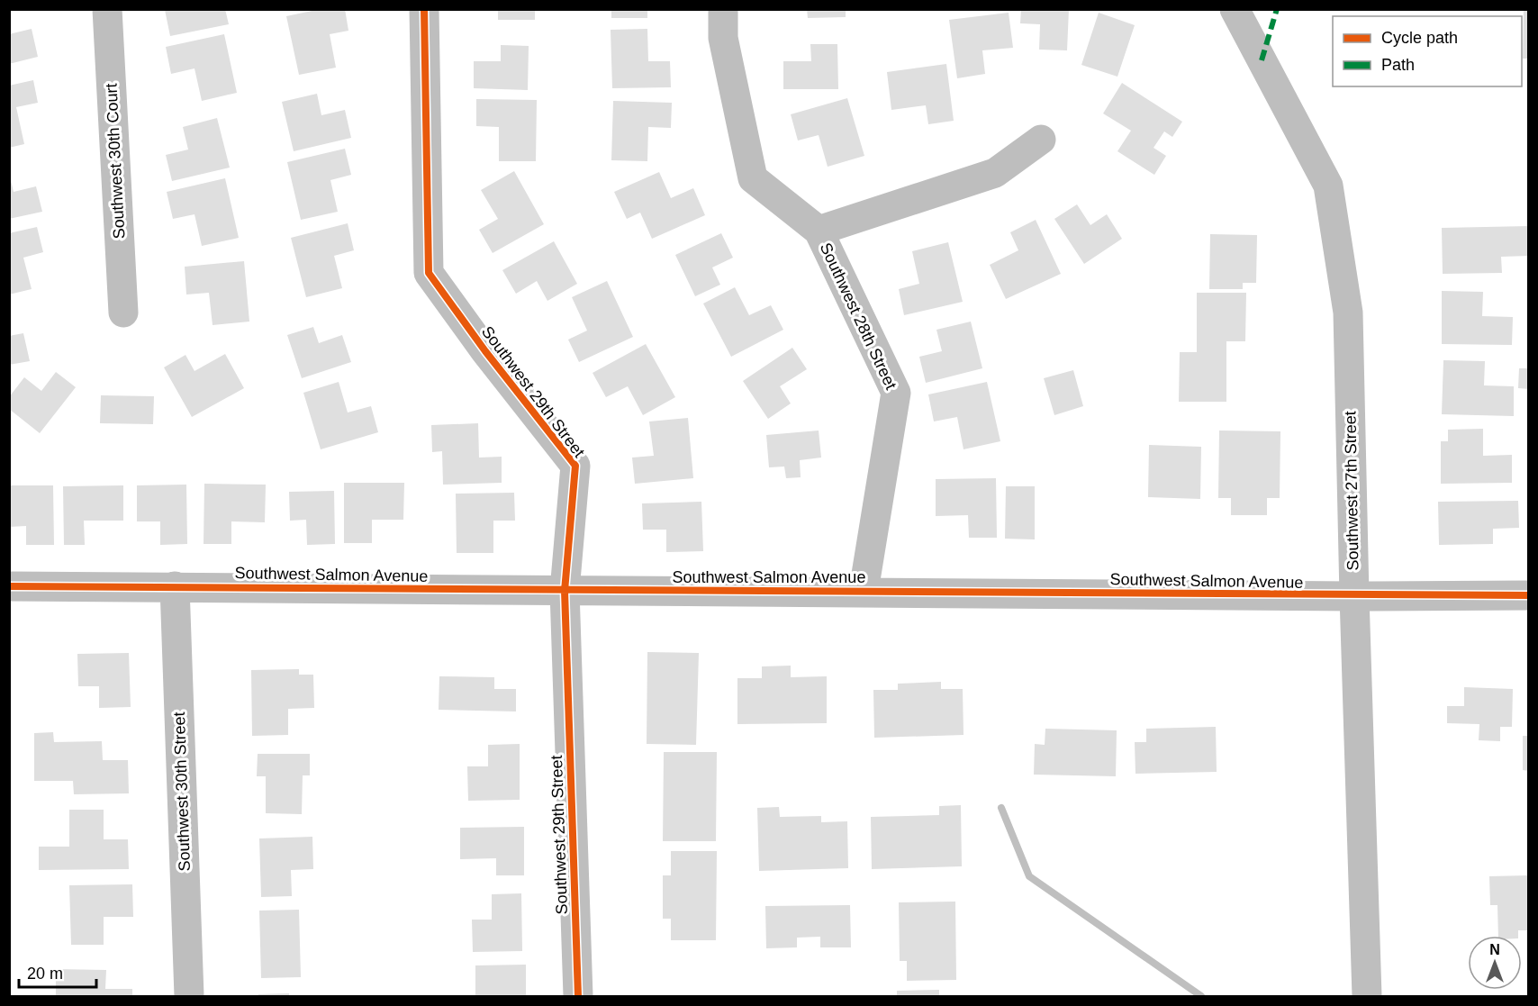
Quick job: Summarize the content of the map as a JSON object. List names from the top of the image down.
{
  "streets": {
    "street": [
      "Southwest 30th Court",
      "Southwest 28th Street",
      "Southwest 29th Street",
      "Southwest 27th Street",
      "Southwest Salmon Avenue",
      "Southwest 30th Street"
    ]
  },
  "crossings": [
    ["Southwest 28th Street", "Southwest Salmon Avenue"],
    ["Southwest 29th Street", "Southwest Salmon Avenue"],
    ["Southwest 27th Street", "Southwest Salmon Avenue"],
    ["Southwest Salmon Avenue", "Southwest 30th Street"]
  ],
  "legend": ["Cycle path", "Path"],
  "scale_bar": "20 m",
  "north": "top"
}
